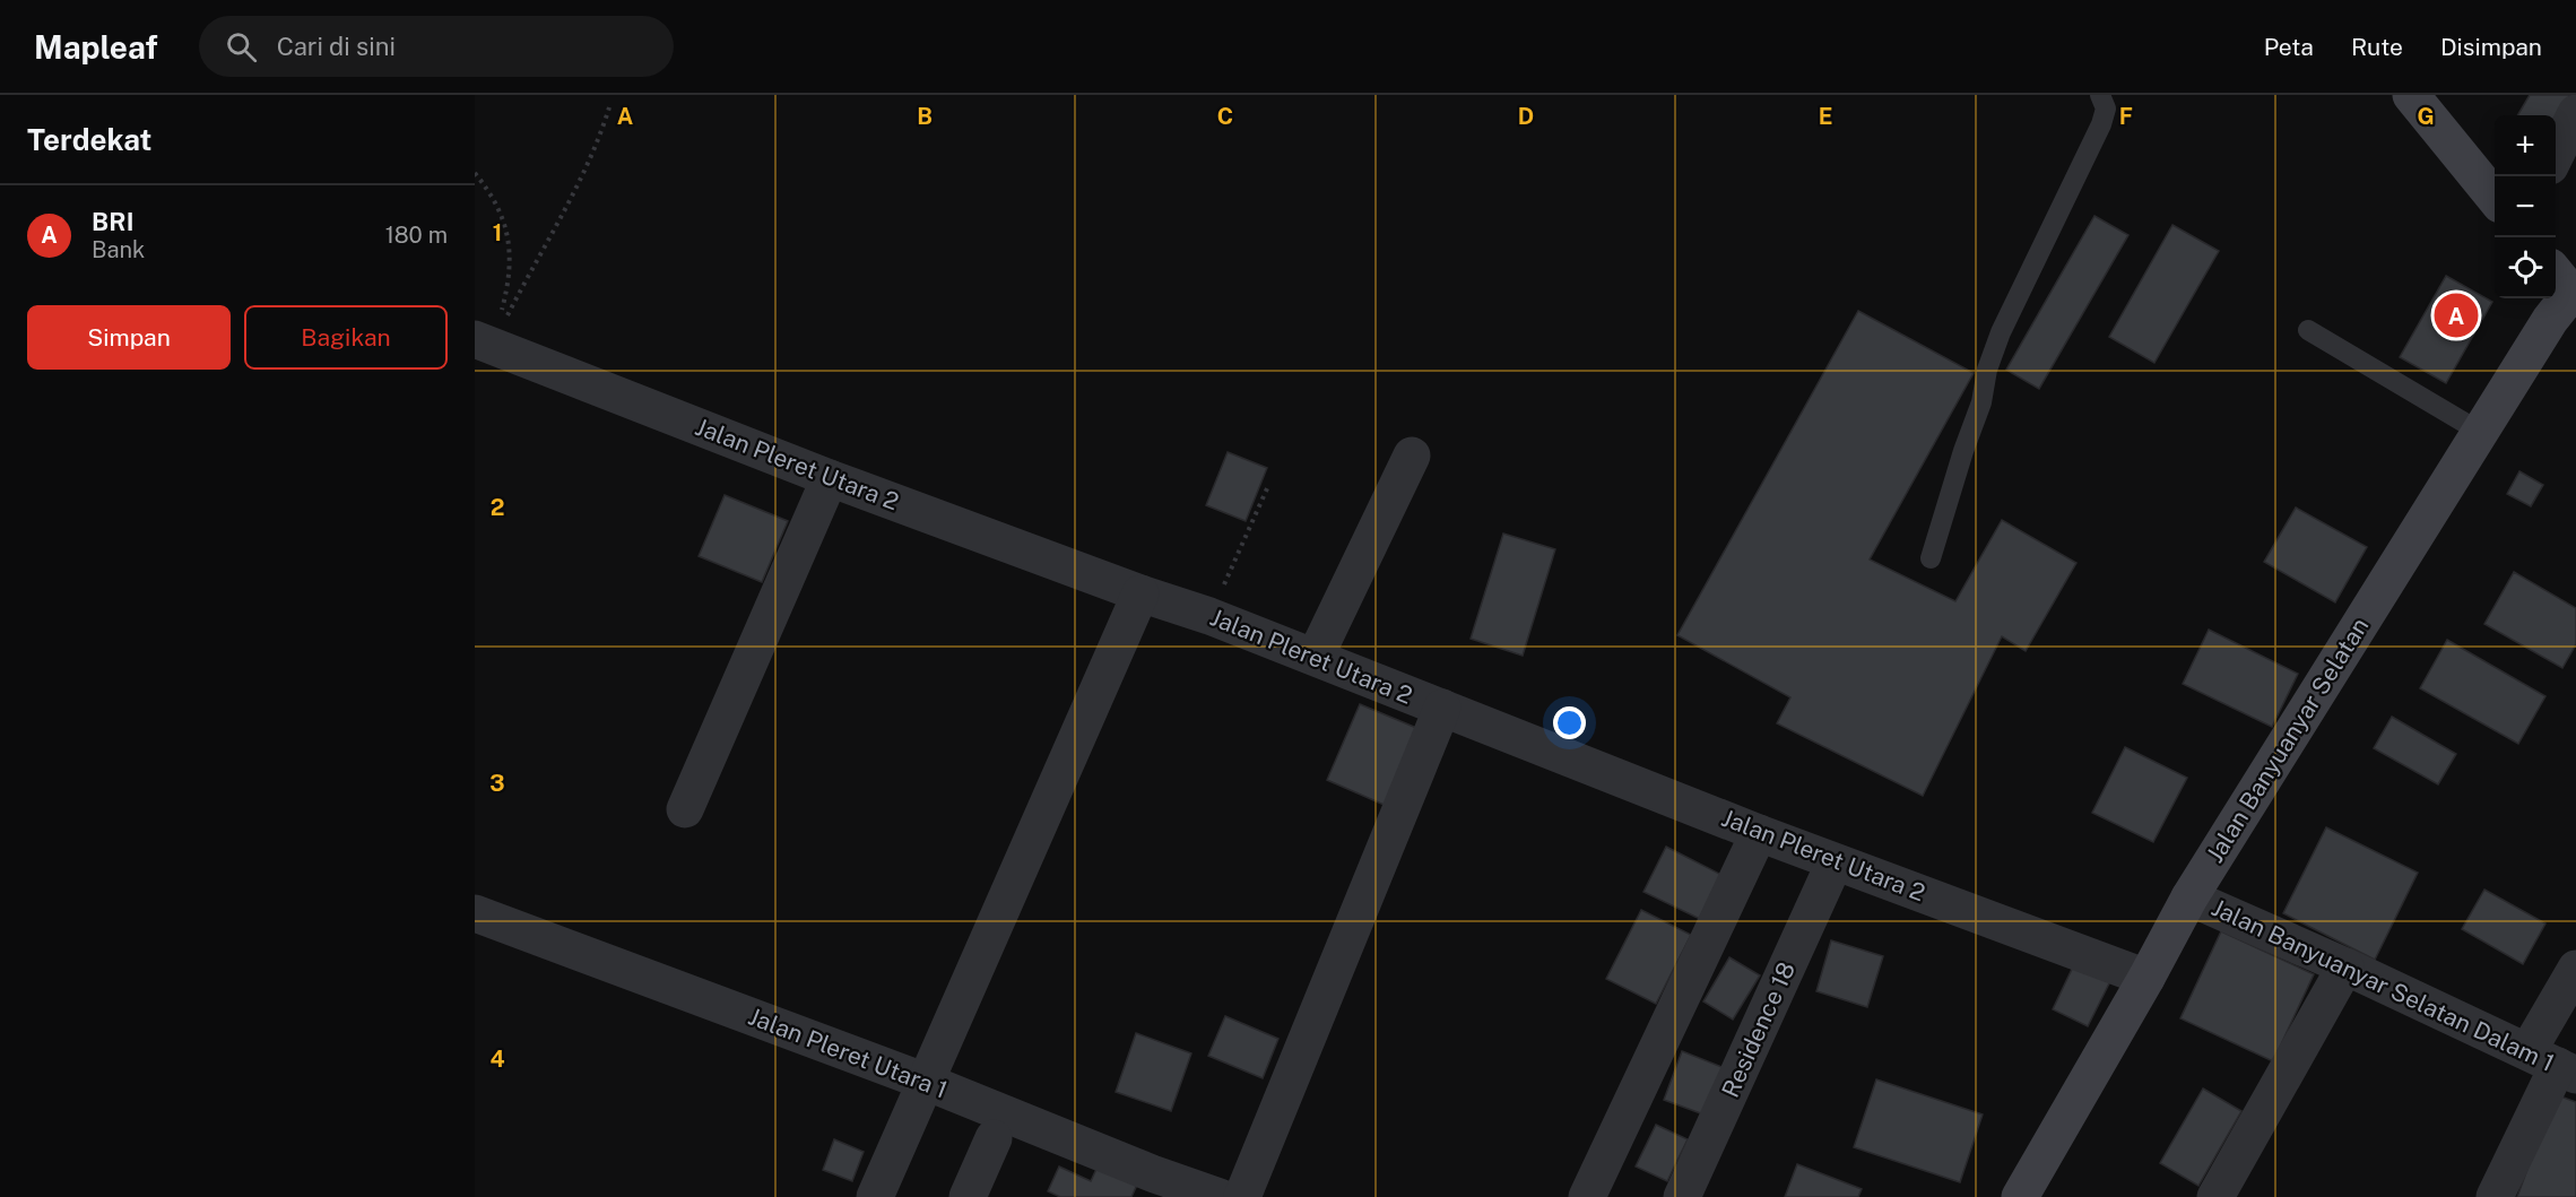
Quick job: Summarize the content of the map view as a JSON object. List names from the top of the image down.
{
  "streets": {
    "street": [
      "Jalan Pleret Utara 2",
      "Jalan Banyuanyar Selatan",
      "Jalan Banyuanyar Selatan Dalam 1",
      "Residence 18",
      "Jalan Pleret Utara 1"
    ]
  },
  "crossings": [
    ["Jalan Pleret Utara 2", "Jalan Banyuanyar Selatan"],
    ["Jalan Pleret Utara 2", "Residence 18"],
    ["Jalan Banyuanyar Selatan", "Jalan Banyuanyar Selatan Dalam 1"]
  ],
  "page": {
    "header": "Mapleaf",
    "search": "Cari di sini",
    "nav": ["Peta", "Rute", "Disimpan"],
    "heading": "Terdekat",
    "map_buttons": ["+", "−"],
    "list": [
      {
        "mark": "A",
        "name": "BRI",
        "note": "Bank",
        "value": "180 m"
      }
    ],
    "buttons": ["Simpan", "Bagikan"],
    "pins": "A"
  },
  "grid": {
    "columns": [
      "A",
      "B",
      "C",
      "D",
      "E",
      "F",
      "G"
    ],
    "rows": [
      "1",
      "2",
      "3",
      "4"
    ]
  }
}
